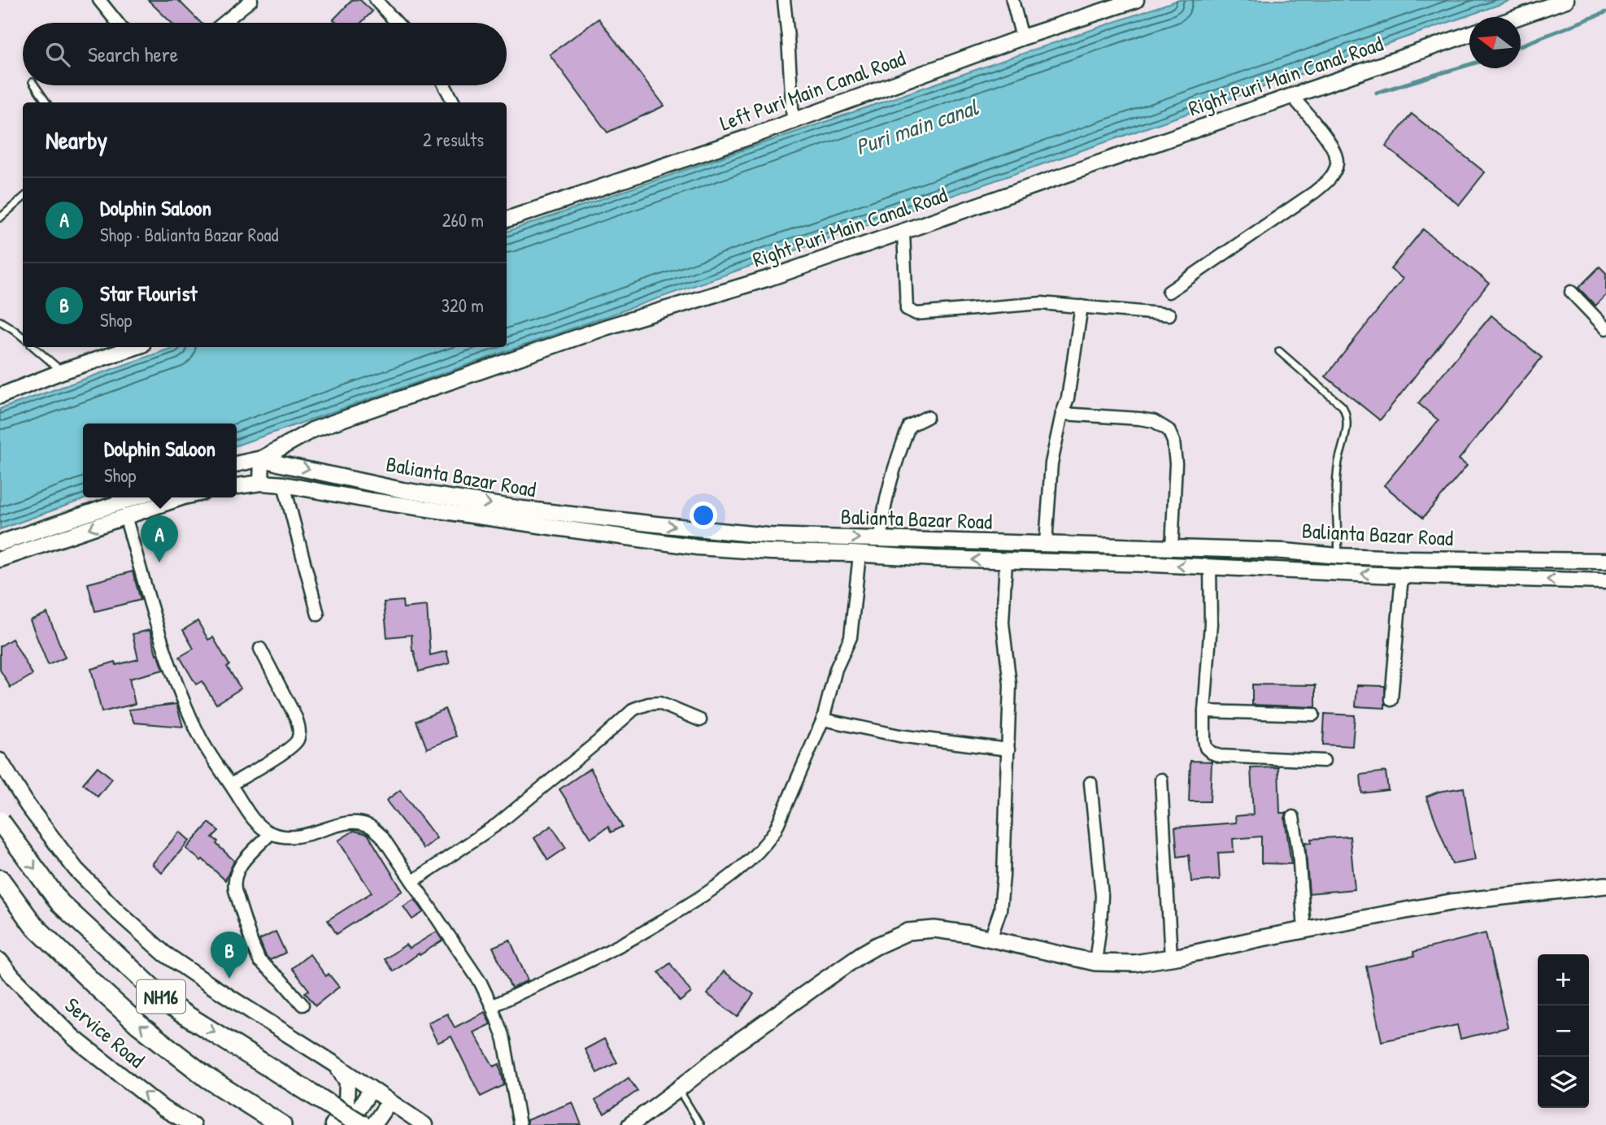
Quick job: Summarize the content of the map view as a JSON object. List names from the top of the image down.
{
  "streets": {
    "highway": ["NH16"],
    "street": [
      "Right Puri Main Canal Road",
      "Left Puri Main Canal Road",
      "Balianta Bazar Road",
      "Service Road"
    ]
  },
  "crossings": [
    ["Right Puri Main Canal Road", "Balianta Bazar Road"]
  ],
  "water": ["Puri main canal"],
  "north": "left",
  "page": {
    "search": "Search here",
    "heading": ["Nearby", "2 results"],
    "list": [
      {
        "mark": "A",
        "name": "Dolphin Saloon",
        "note": "Shop · Balianta Bazar Road",
        "value": "260 m"
      },
      {
        "mark": "B",
        "name": "Star Flourist",
        "note": "Shop",
        "value": "320 m"
      }
    ],
    "popup": ["Dolphin Saloon", "Shop"],
    "pins": ["A", "B"],
    "map_buttons": ["+", "−"]
  }
}
